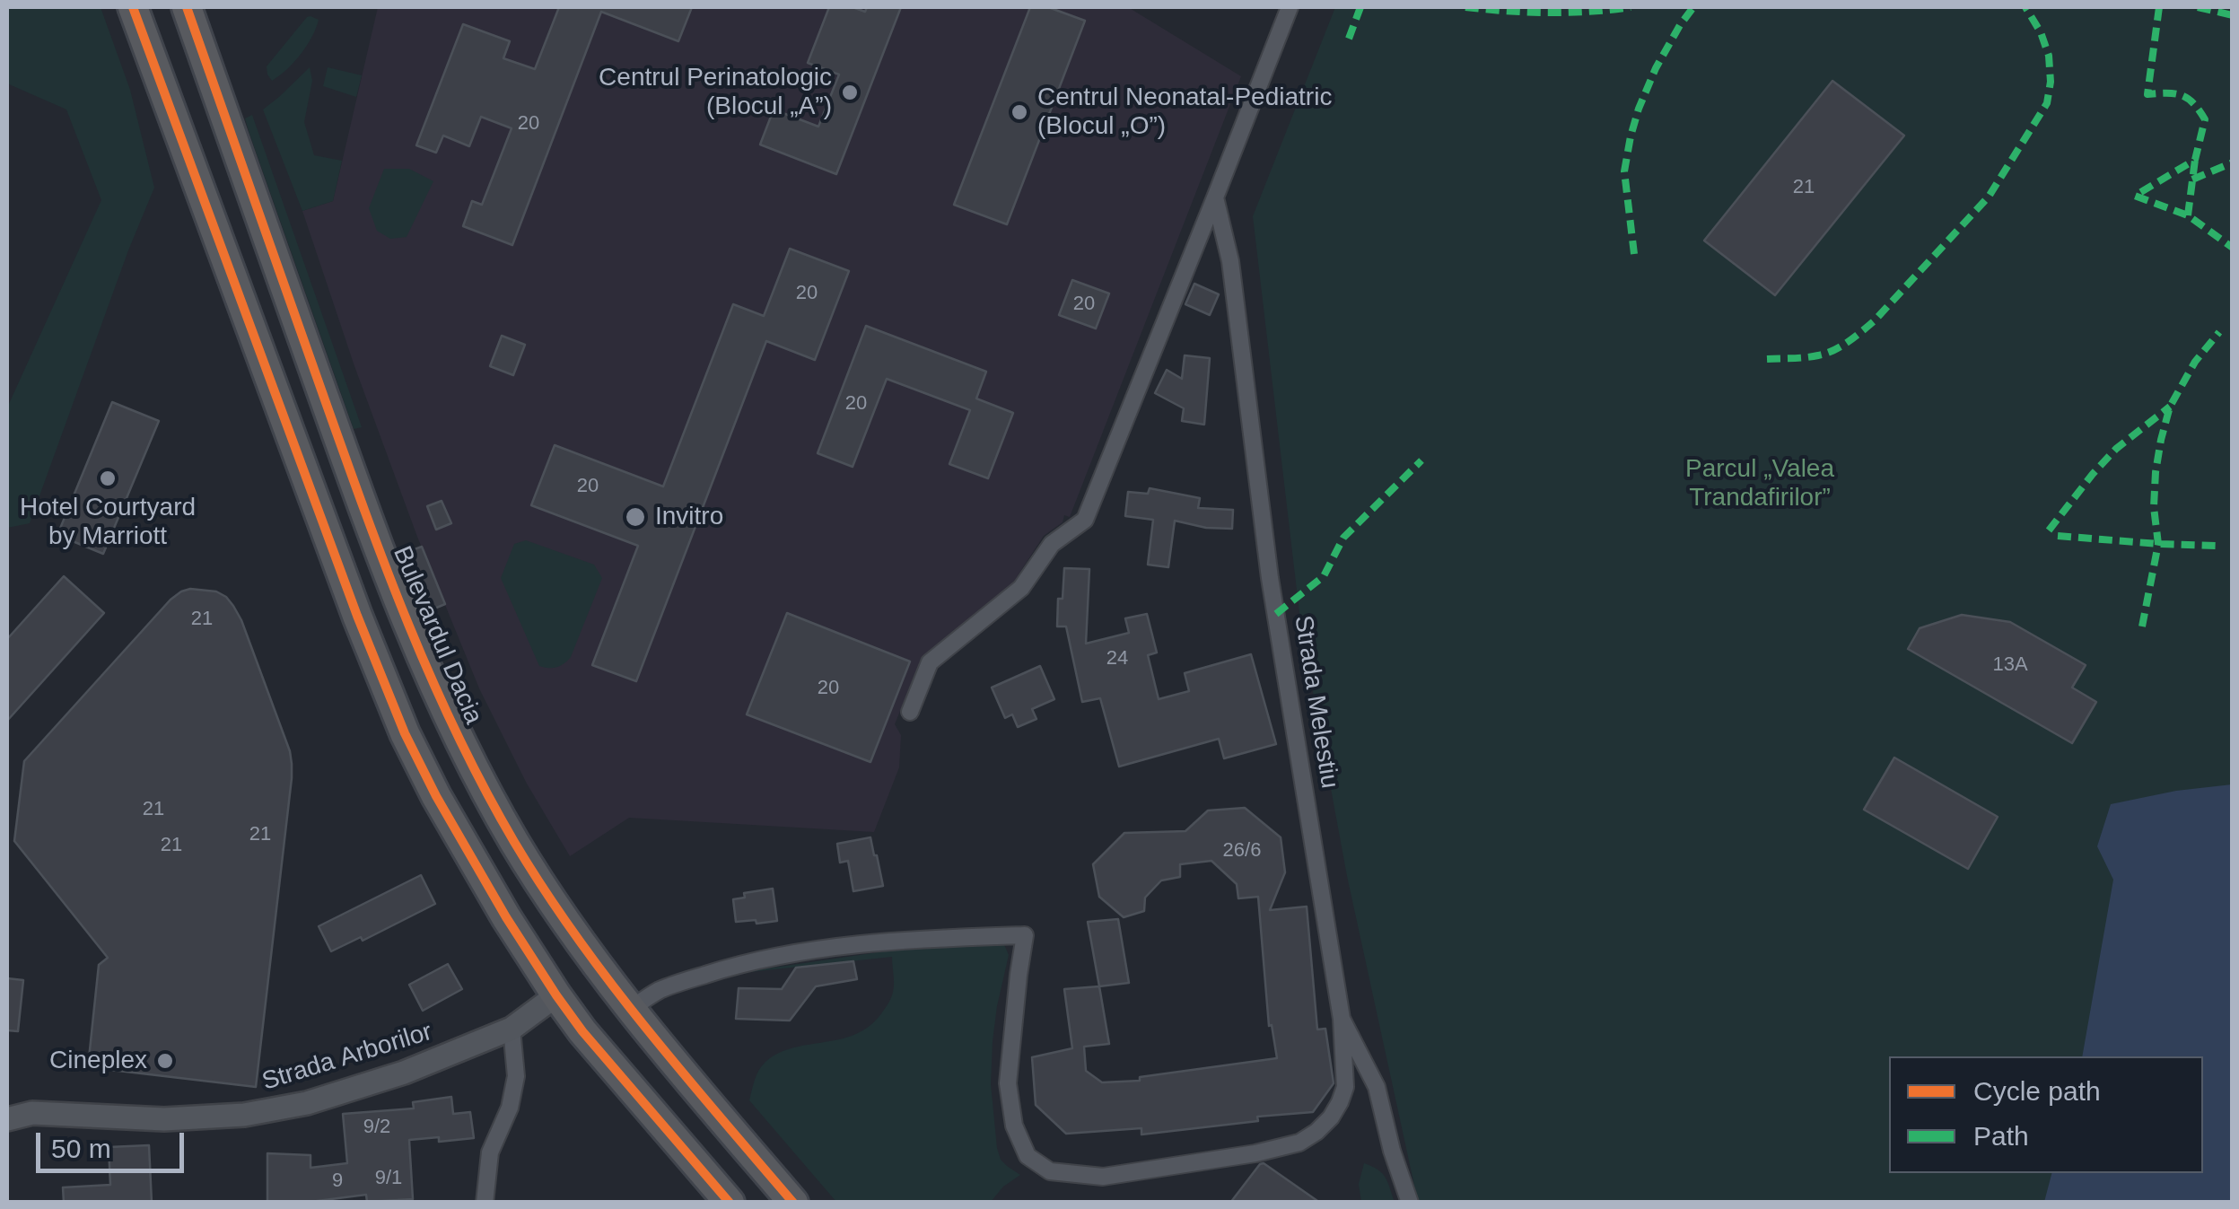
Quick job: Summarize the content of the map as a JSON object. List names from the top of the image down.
{
  "streets": {
    "highway": ["Bulevardul Dacia"],
    "street": ["Strada Melestiu", "Strada Arborilor"]
  },
  "parks": ["Parcul „Valea Trandafirilor”"],
  "places": [
    "Centrul Perinatologic (Blocul „A”)",
    "Centrul Neonatal-Pediatric (Blocul „O”)",
    "Hotel Courtyard by Marriott",
    "Invitro",
    "Cineplex"
  ],
  "house_numbers": [
    "20",
    "21",
    "20",
    "20",
    "20",
    "20",
    "21",
    "24",
    "13A",
    "20",
    "21",
    "21",
    "21",
    "26/6",
    "9/2",
    "9/1",
    "9"
  ],
  "legend": ["Cycle path", "Path"],
  "scale_bar": "50 m"
}
